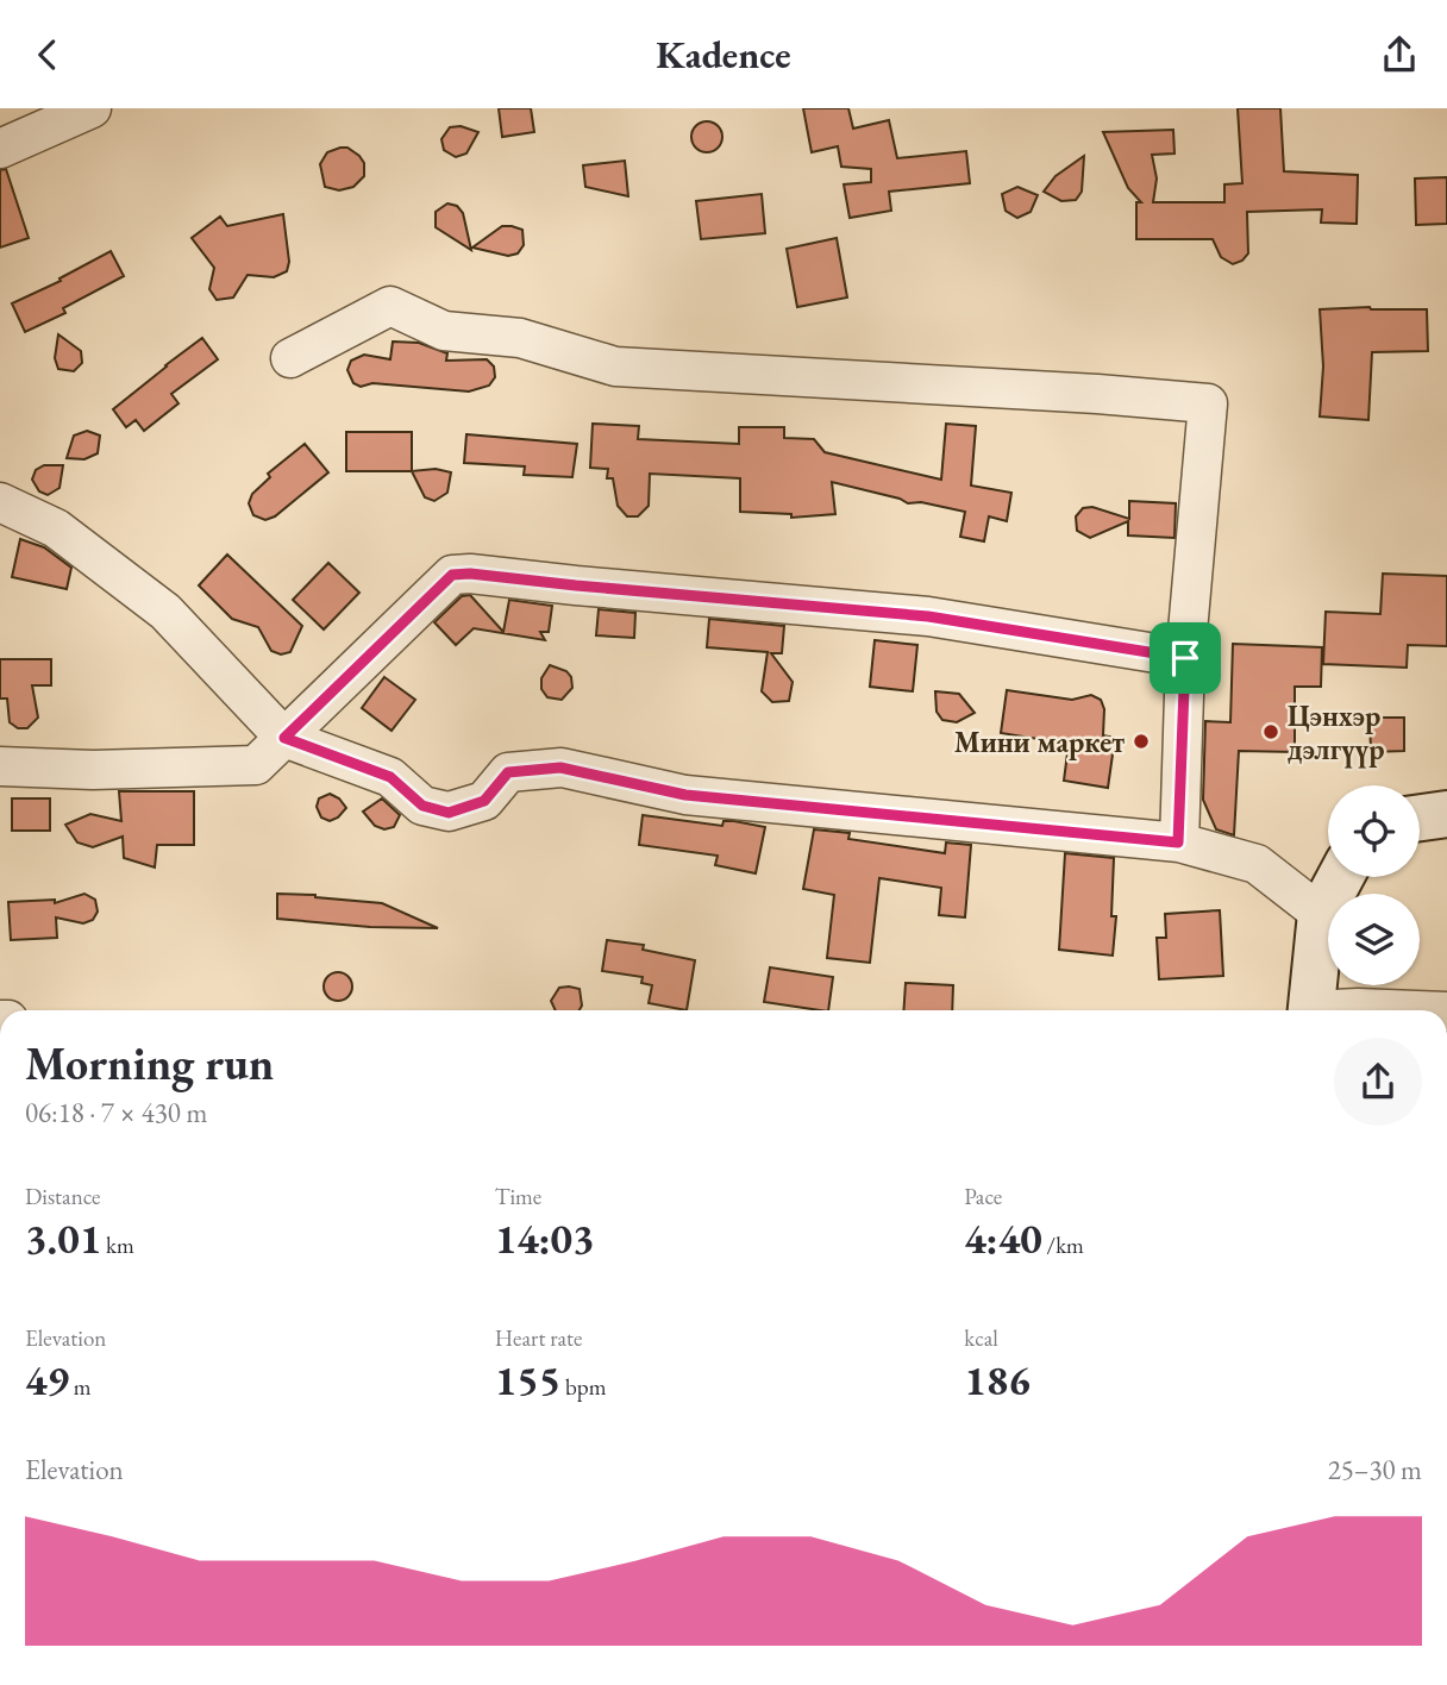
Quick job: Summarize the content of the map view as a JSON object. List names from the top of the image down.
{
  "places": ["Цэнхэр дэлгүүр", "Мини маркет"],
  "page": {
    "header": "Kadence",
    "heading": ["Morning run", "06:18 · 7 × 430 m"],
    "stats": [
      ["Distance", "3.01 km"],
      ["Time", "14:03"],
      ["Pace", "4:40 /km"],
      ["Elevation", "49 m"],
      ["Heart rate", "155 bpm"],
      ["kcal", "186"]
    ],
    "chart": ["Elevation", "25–30 m"]
  }
}
